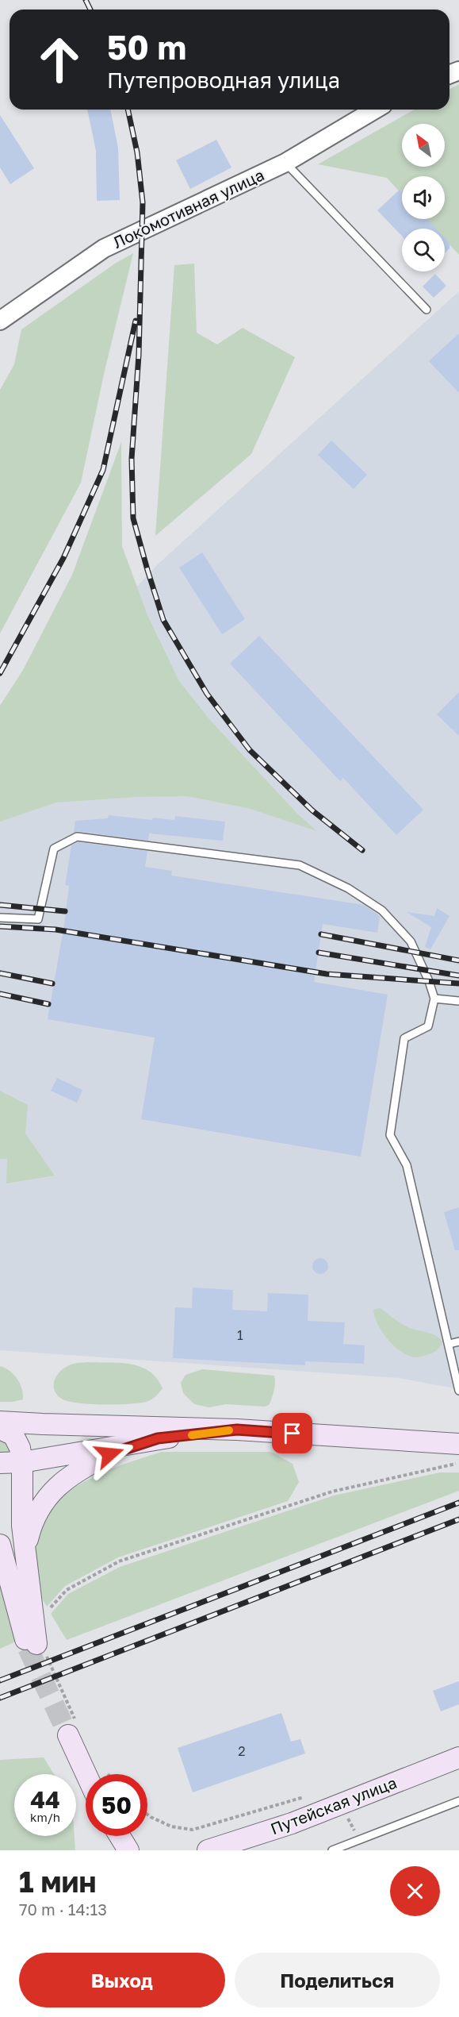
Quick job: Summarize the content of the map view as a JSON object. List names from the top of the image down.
{
  "streets": {
    "main road": ["Путейская улица"],
    "street": ["Локомотивная улица"]
  },
  "house_numbers": ["1", "2"],
  "north": "top left",
  "page": {
    "turn": ["50 m", "Путепроводная улица"],
    "speed": "44 km/h",
    "limit": "50",
    "heading": ["1 мин", "70 m · 14:13"],
    "buttons": ["Выход", "Поделиться"]
  }
}
